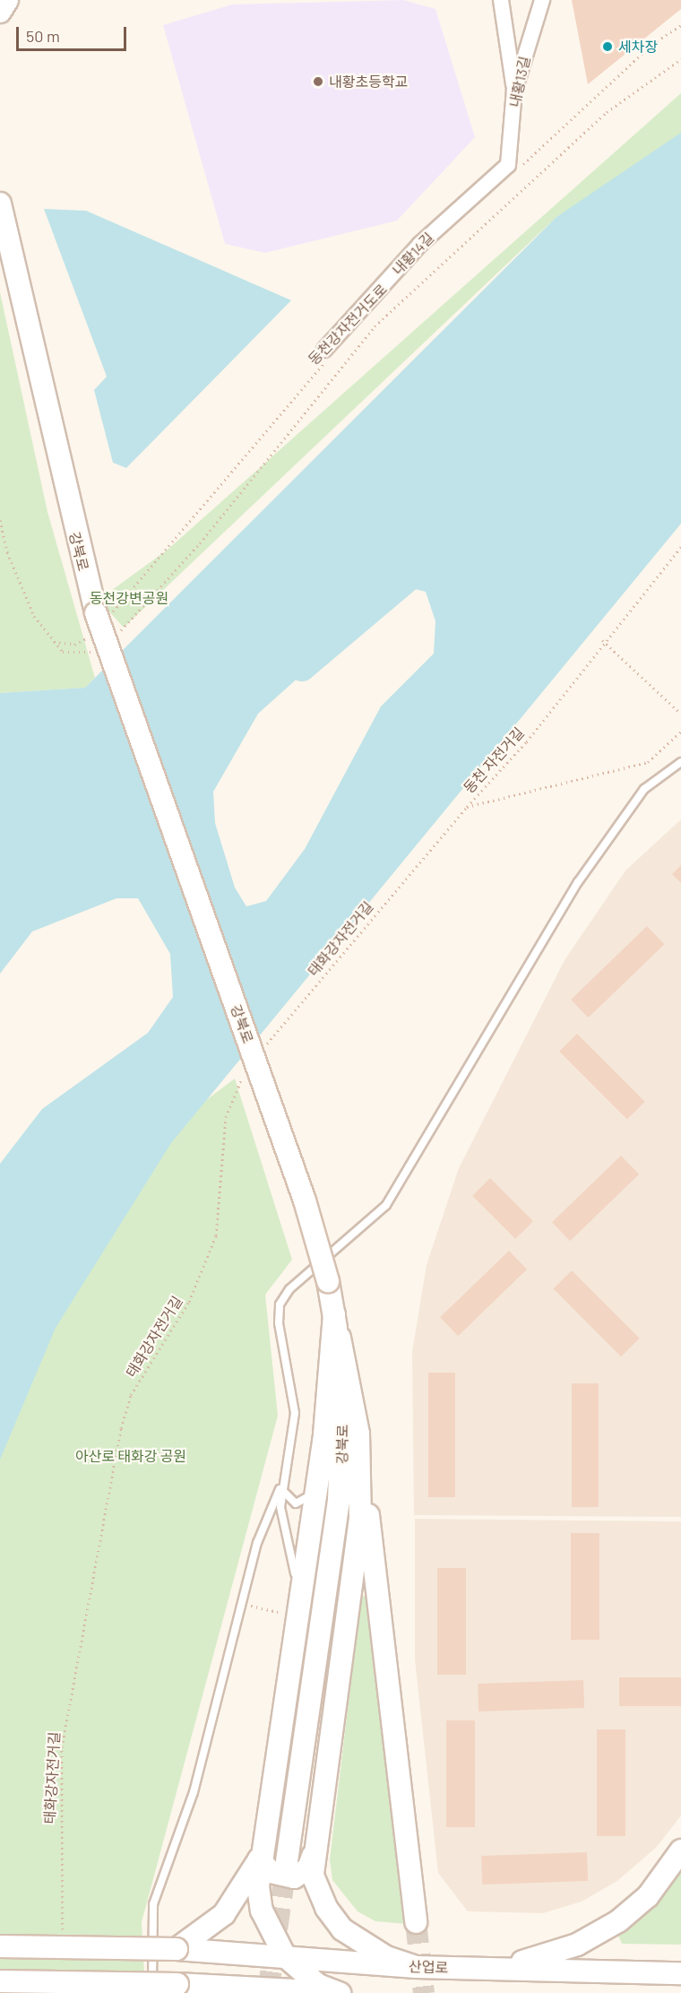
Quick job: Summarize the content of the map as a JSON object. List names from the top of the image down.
{
  "streets": {
    "main road": ["강북로", "산업로"],
    "street": ["내황13길", "내황14길"],
    "path": ["동천강자전거도로", "동천 자전거길", "태화강자전거길"]
  },
  "crossings": [
    ["내황13길", "내황14길"],
    ["내황14길", "동천강자전거도로"],
    ["동천 자전거길", "태화강자전거길"]
  ],
  "parks": ["동천강변공원", "아산로 태화강 공원"],
  "places": ["세차장", "내황초등학교"],
  "scale_bar": "50 m"
}
